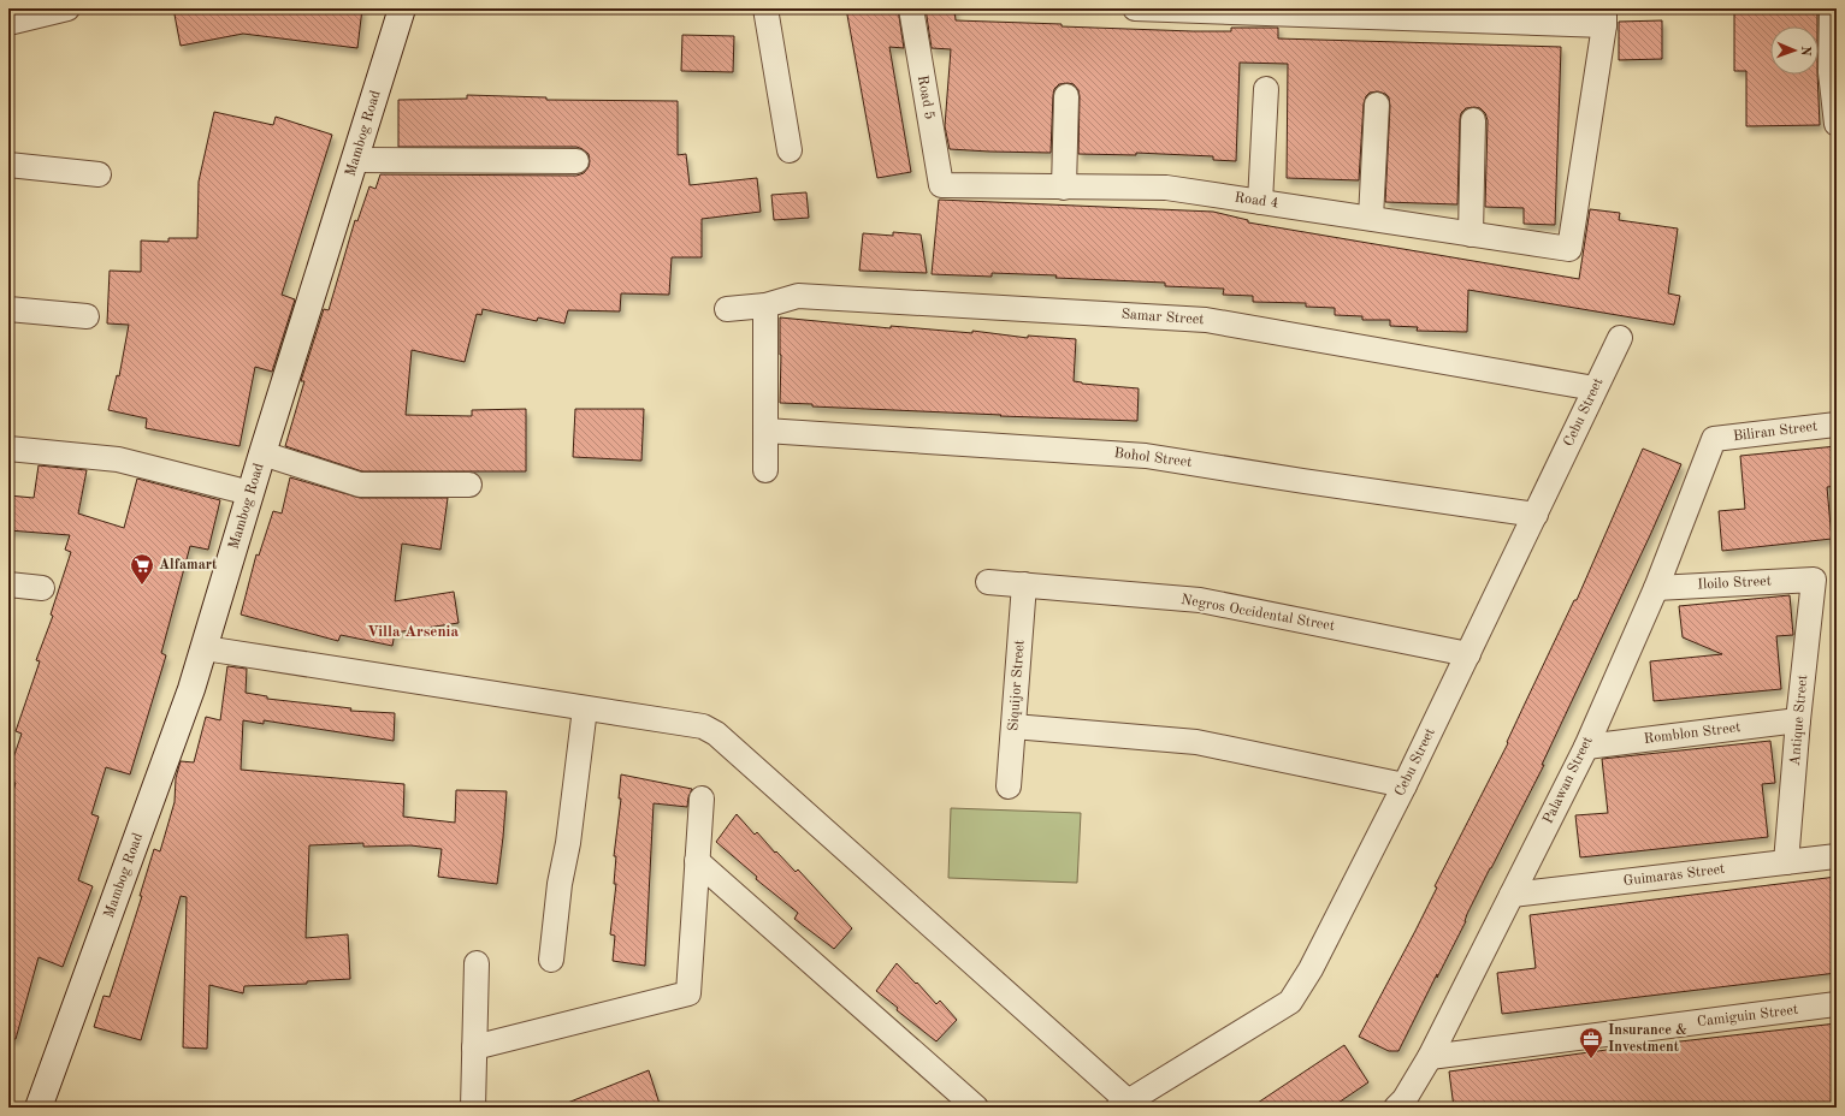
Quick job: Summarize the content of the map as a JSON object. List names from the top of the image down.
{
  "streets": {
    "main road": ["Mambog Road"],
    "street": [
      "Road 5",
      "Road 4",
      "Samar Street",
      "Cebu Street",
      "Biliran Street",
      "Bohol Street",
      "Iloilo Street",
      "Negros Occidental Street",
      "Siquijor Street",
      "Antique Street",
      "Romblon Street",
      "Palawan Street",
      "Guimaras Street",
      "Camiguin Street"
    ]
  },
  "crossings": [
    ["Road 5", "Road 4"],
    ["Samar Street", "Cebu Street"],
    ["Cebu Street", "Bohol Street"],
    ["Cebu Street", "Negros Occidental Street"],
    ["Biliran Street", "Palawan Street"],
    ["Iloilo Street", "Antique Street"],
    ["Iloilo Street", "Palawan Street"],
    ["Negros Occidental Street", "Siquijor Street"],
    ["Antique Street", "Romblon Street"],
    ["Antique Street", "Guimaras Street"],
    ["Romblon Street", "Palawan Street"],
    ["Palawan Street", "Guimaras Street"],
    ["Palawan Street", "Camiguin Street"]
  ],
  "districts": ["Villa Arsenia"],
  "places": {
    "supermarket": ["Alfamart"],
    "office": ["Insurance & Investment"]
  },
  "north": "right"
}
